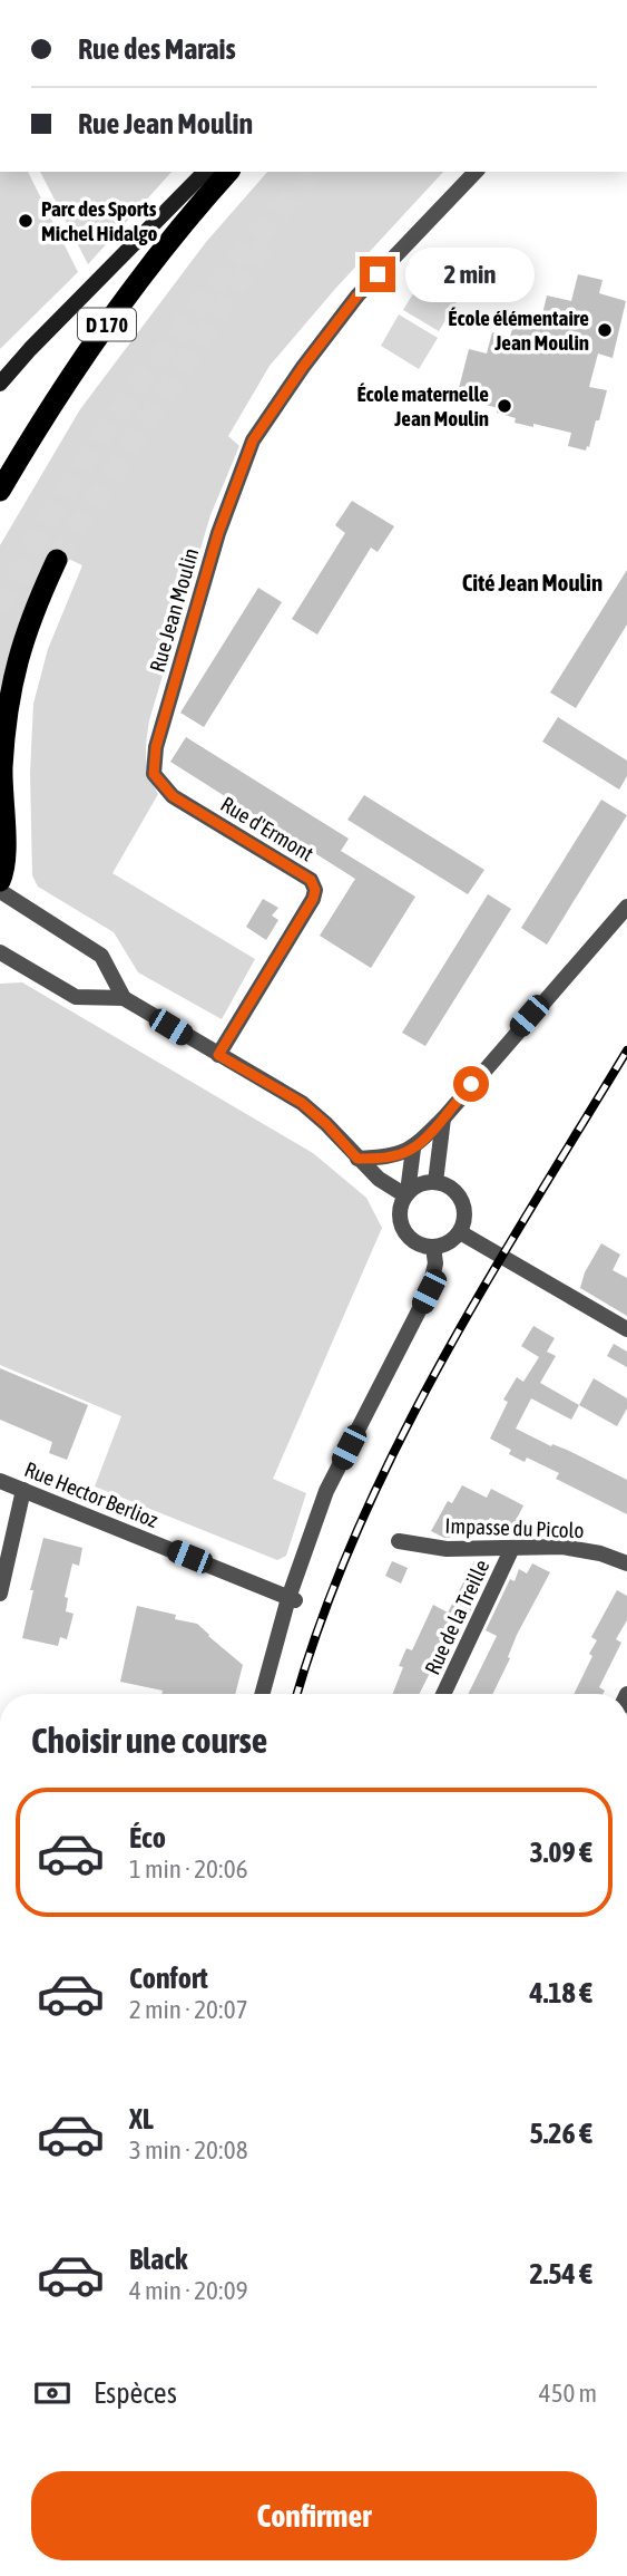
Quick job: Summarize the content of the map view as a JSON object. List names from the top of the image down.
{
  "streets": {
    "highway": ["D 170"],
    "street": [
      "Rue Jean Moulin",
      "Rue d'Ermont",
      "Rue Hector Berlioz",
      "Impasse du Picolo",
      "Rue de la Treille"
    ]
  },
  "crossings": [
    ["Rue Jean Moulin", "Rue d'Ermont"],
    ["Impasse du Picolo", "Rue de la Treille"]
  ],
  "districts": ["Cité Jean Moulin"],
  "places": ["Parc des Sports Michel Hidalgo", "École élémentaire Jean Moulin", "École maternelle Jean Moulin"],
  "page": {
    "banner": ["Rue des Marais", "Rue Jean Moulin"],
    "bubble": "2 min",
    "heading": "Choisir une course",
    "list": [
      {
        "name": "Éco",
        "note": "1 min · 20:06",
        "value": "3.09 €"
      },
      {
        "name": "Confort",
        "note": "2 min · 20:07",
        "value": "4.18 €"
      },
      {
        "name": "XL",
        "note": "3 min · 20:08",
        "value": "5.26 €"
      },
      {
        "name": "Black",
        "note": "4 min · 20:09",
        "value": "2.54 €"
      }
    ],
    "pay": ["Espèces", "450 m"],
    "buttons": "Confirmer"
  }
}
